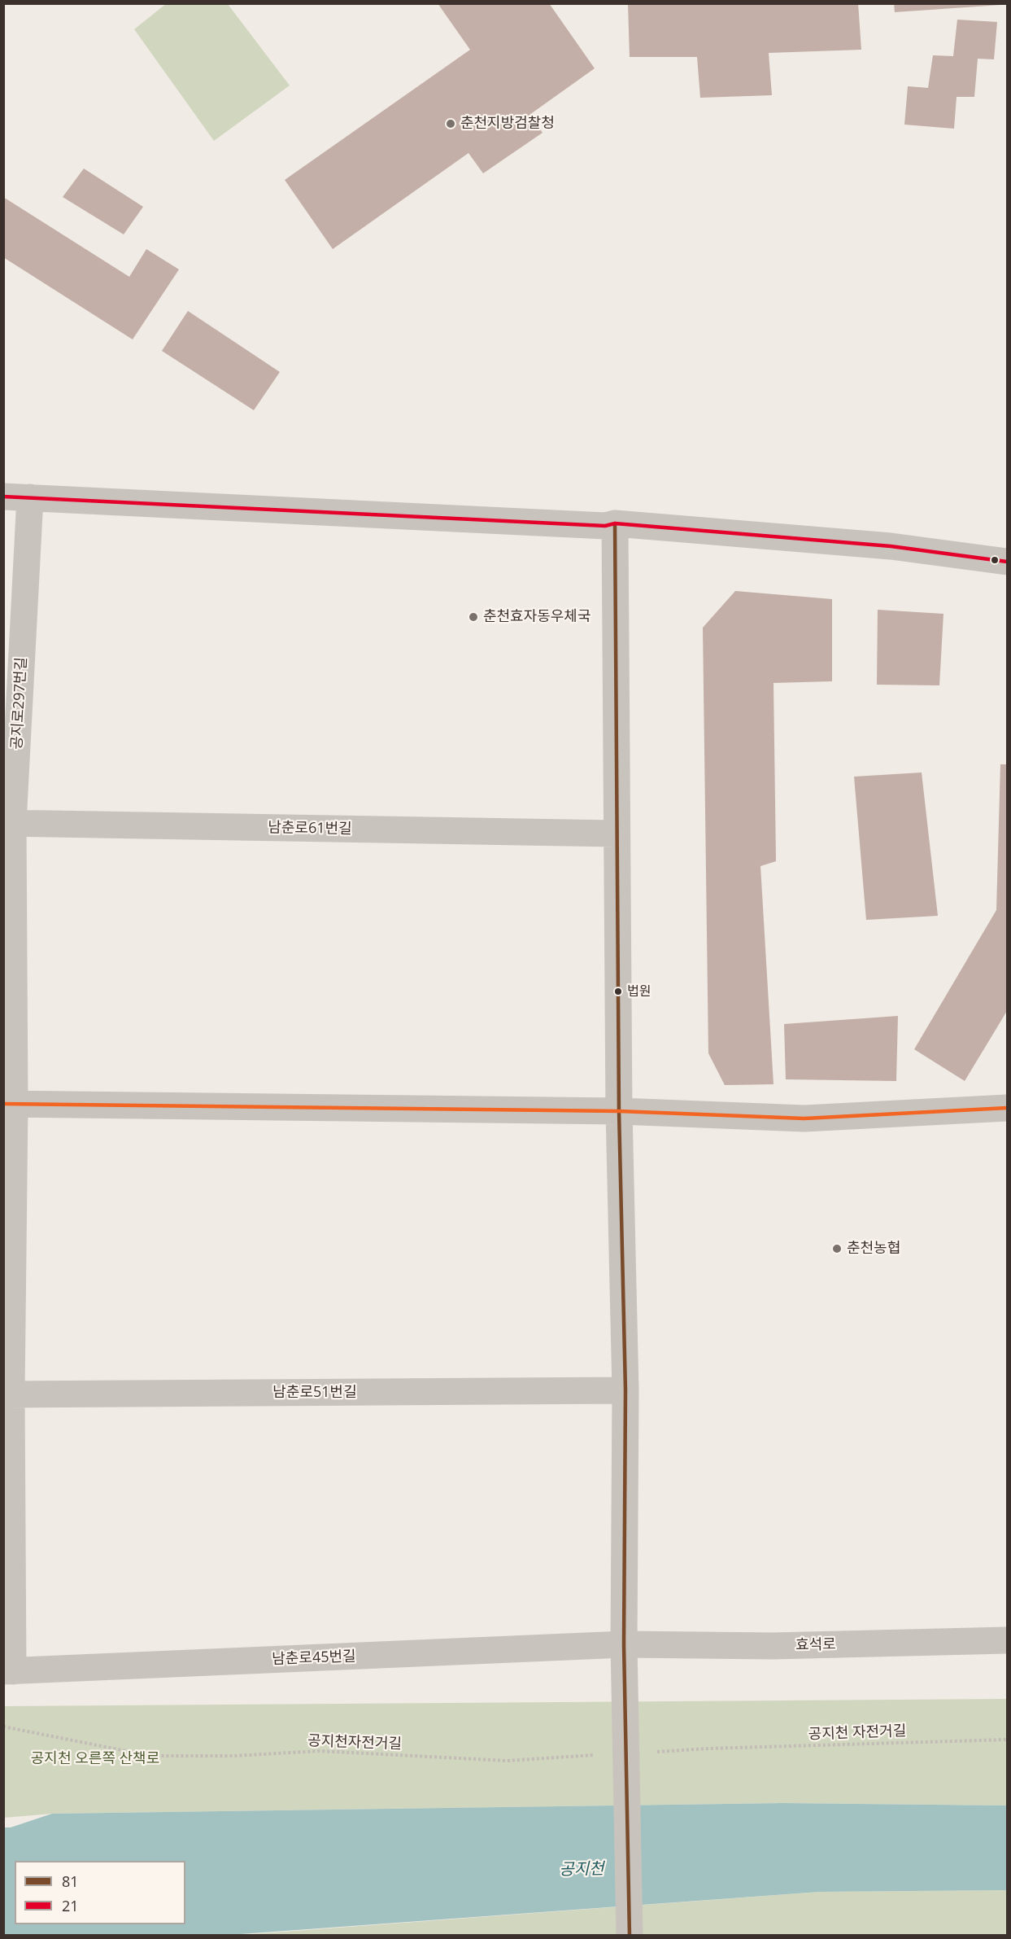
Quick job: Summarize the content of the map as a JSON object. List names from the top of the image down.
{
  "streets": {
    "street": [
      "공지로297번길",
      "남춘로61번길",
      "남춘로51번길",
      "효석로",
      "남춘로45번길"
    ],
    "path": ["공지천 자전거길", "공지천자전거길"]
  },
  "crossings": [
    ["공지로297번길", "남춘로61번길"],
    ["공지로297번길", "남춘로51번길"],
    ["공지로297번길", "남춘로45번길"],
    ["효석로", "남춘로45번길"]
  ],
  "water": ["공지천"],
  "parks": ["공지천 오른쪽 산책로"],
  "places": [
    "춘천지방검찰청",
    "춘천효자동우체국",
    "법원",
    "춘천농협"
  ],
  "lines": ["transit line 21", "transit line 81"],
  "legend": ["81", "21"]
}
